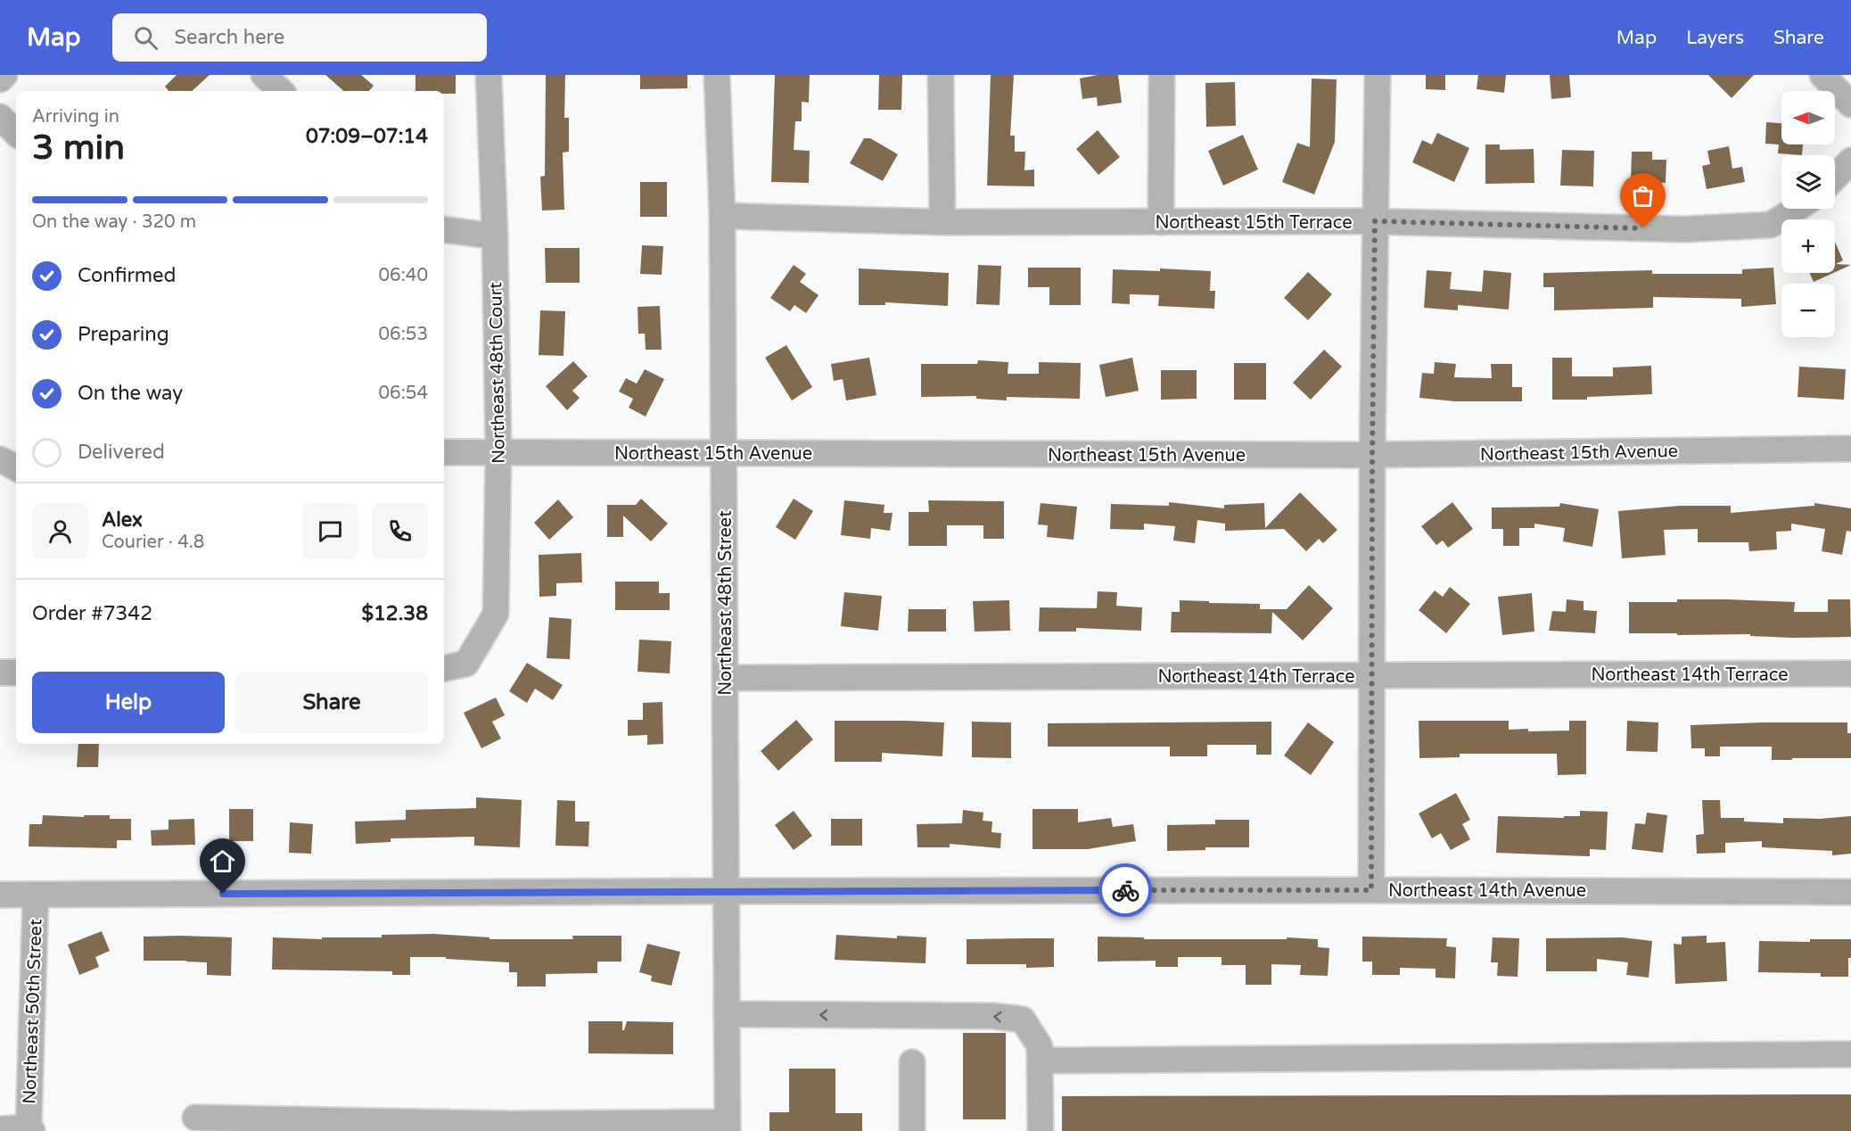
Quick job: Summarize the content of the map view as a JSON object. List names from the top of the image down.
{
  "streets": {
    "street": [
      "Northeast 15th Terrace",
      "Northeast 48th Court",
      "Northeast 15th Avenue",
      "Northeast 48th Street",
      "Northeast 14th Terrace",
      "Northeast 14th Avenue",
      "Northeast 50th Street"
    ]
  },
  "crossings": [
    ["Northeast 15th Terrace", "Northeast 48th Street"],
    ["Northeast 48th Court", "Northeast 15th Avenue"],
    ["Northeast 15th Avenue", "Northeast 48th Street"],
    ["Northeast 48th Street", "Northeast 14th Terrace"],
    ["Northeast 48th Street", "Northeast 14th Avenue"],
    ["Northeast 14th Avenue", "Northeast 50th Street"]
  ],
  "north": "left",
  "page": {
    "header": "Map",
    "search": "Search here",
    "nav": ["Map", "Layers", "Share"],
    "map_buttons": ["+", "−"],
    "heading": ["3 min", "Arriving in", "07:09–07:14"],
    "panel": [
      "Alex",
      "Courier · 4.8",
      "Order #7342",
      "$12.38"
    ],
    "bar": "On the way · 320 m",
    "list": [
      ["Confirmed", "06:40"],
      ["Preparing", "06:53"],
      ["On the way", "06:54"],
      "Delivered"
    ],
    "buttons": ["Help", "Share"]
  }
}
